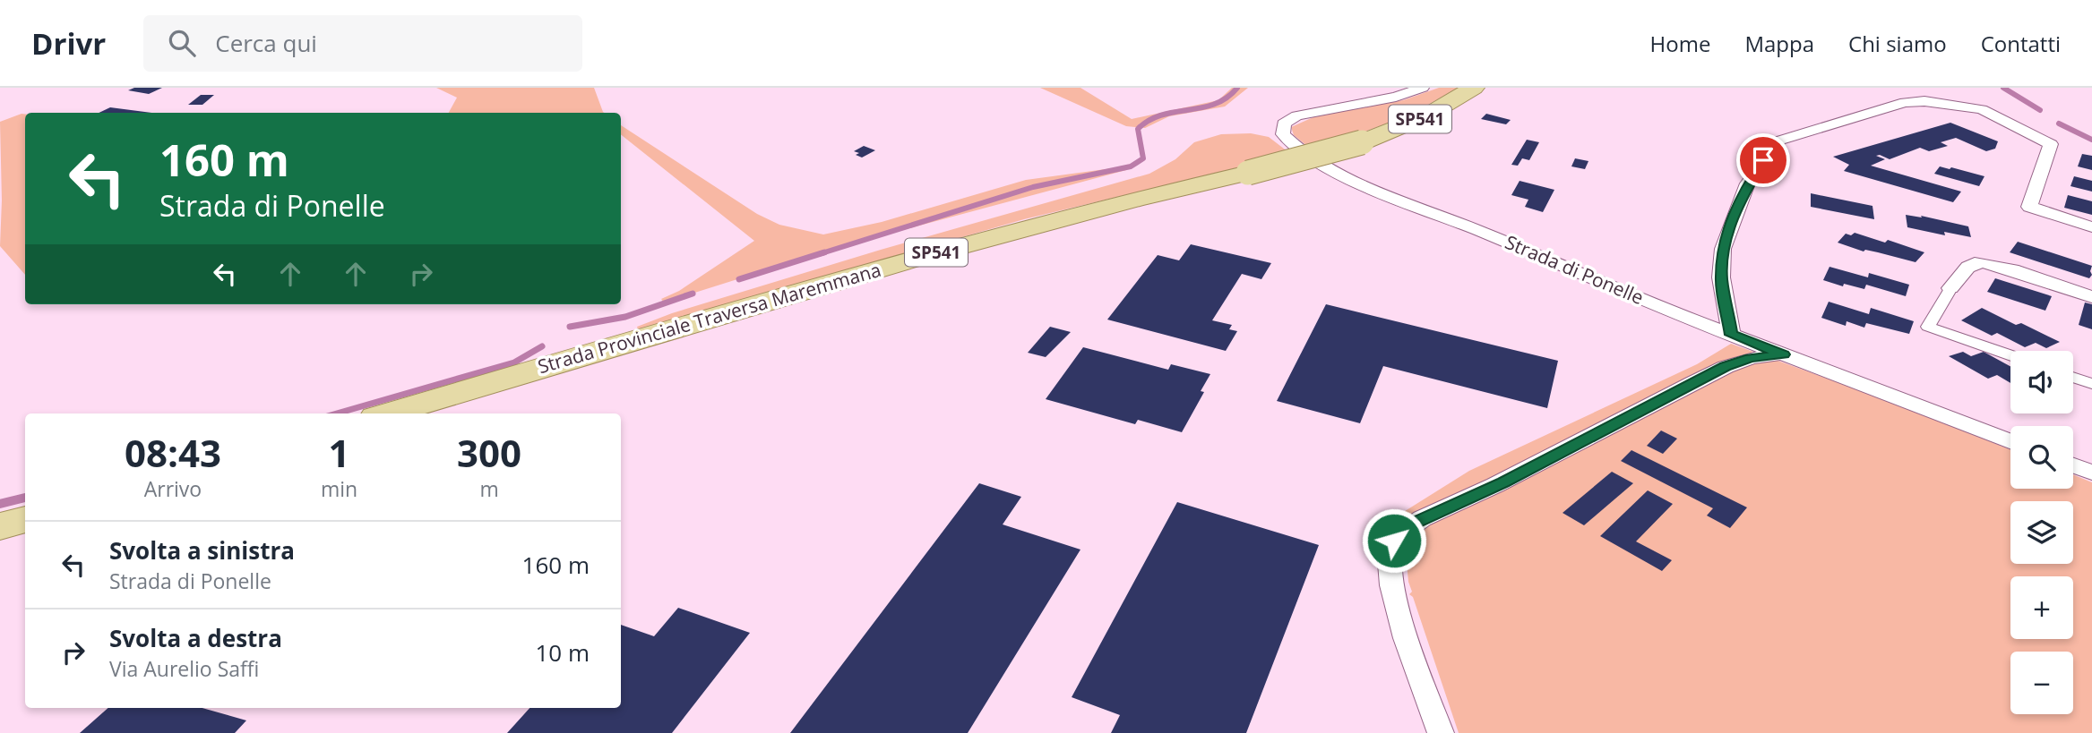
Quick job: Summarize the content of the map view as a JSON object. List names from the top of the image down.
{
  "streets": {
    "main road": ["SP541", "Strada Provinciale Traversa Maremmana"],
    "street": ["Strada di Ponelle"]
  },
  "page": {
    "header": "Drivr",
    "search": "Cerca qui",
    "nav": [
      "Home",
      "Mappa",
      "Chi siamo",
      "Contatti"
    ],
    "turn": ["160 m", "Strada di Ponelle"],
    "map_buttons": ["+", "−"],
    "eta": [
      "08:43",
      "Arrivo",
      "1",
      "min",
      "300",
      "m"
    ],
    "list": [
      {
        "name": "Svolta a sinistra",
        "note": "Strada di Ponelle",
        "value": "160 m"
      },
      {
        "name": "Svolta a destra",
        "note": "Via Aurelio Saffi",
        "value": "10 m"
      }
    ]
  }
}
